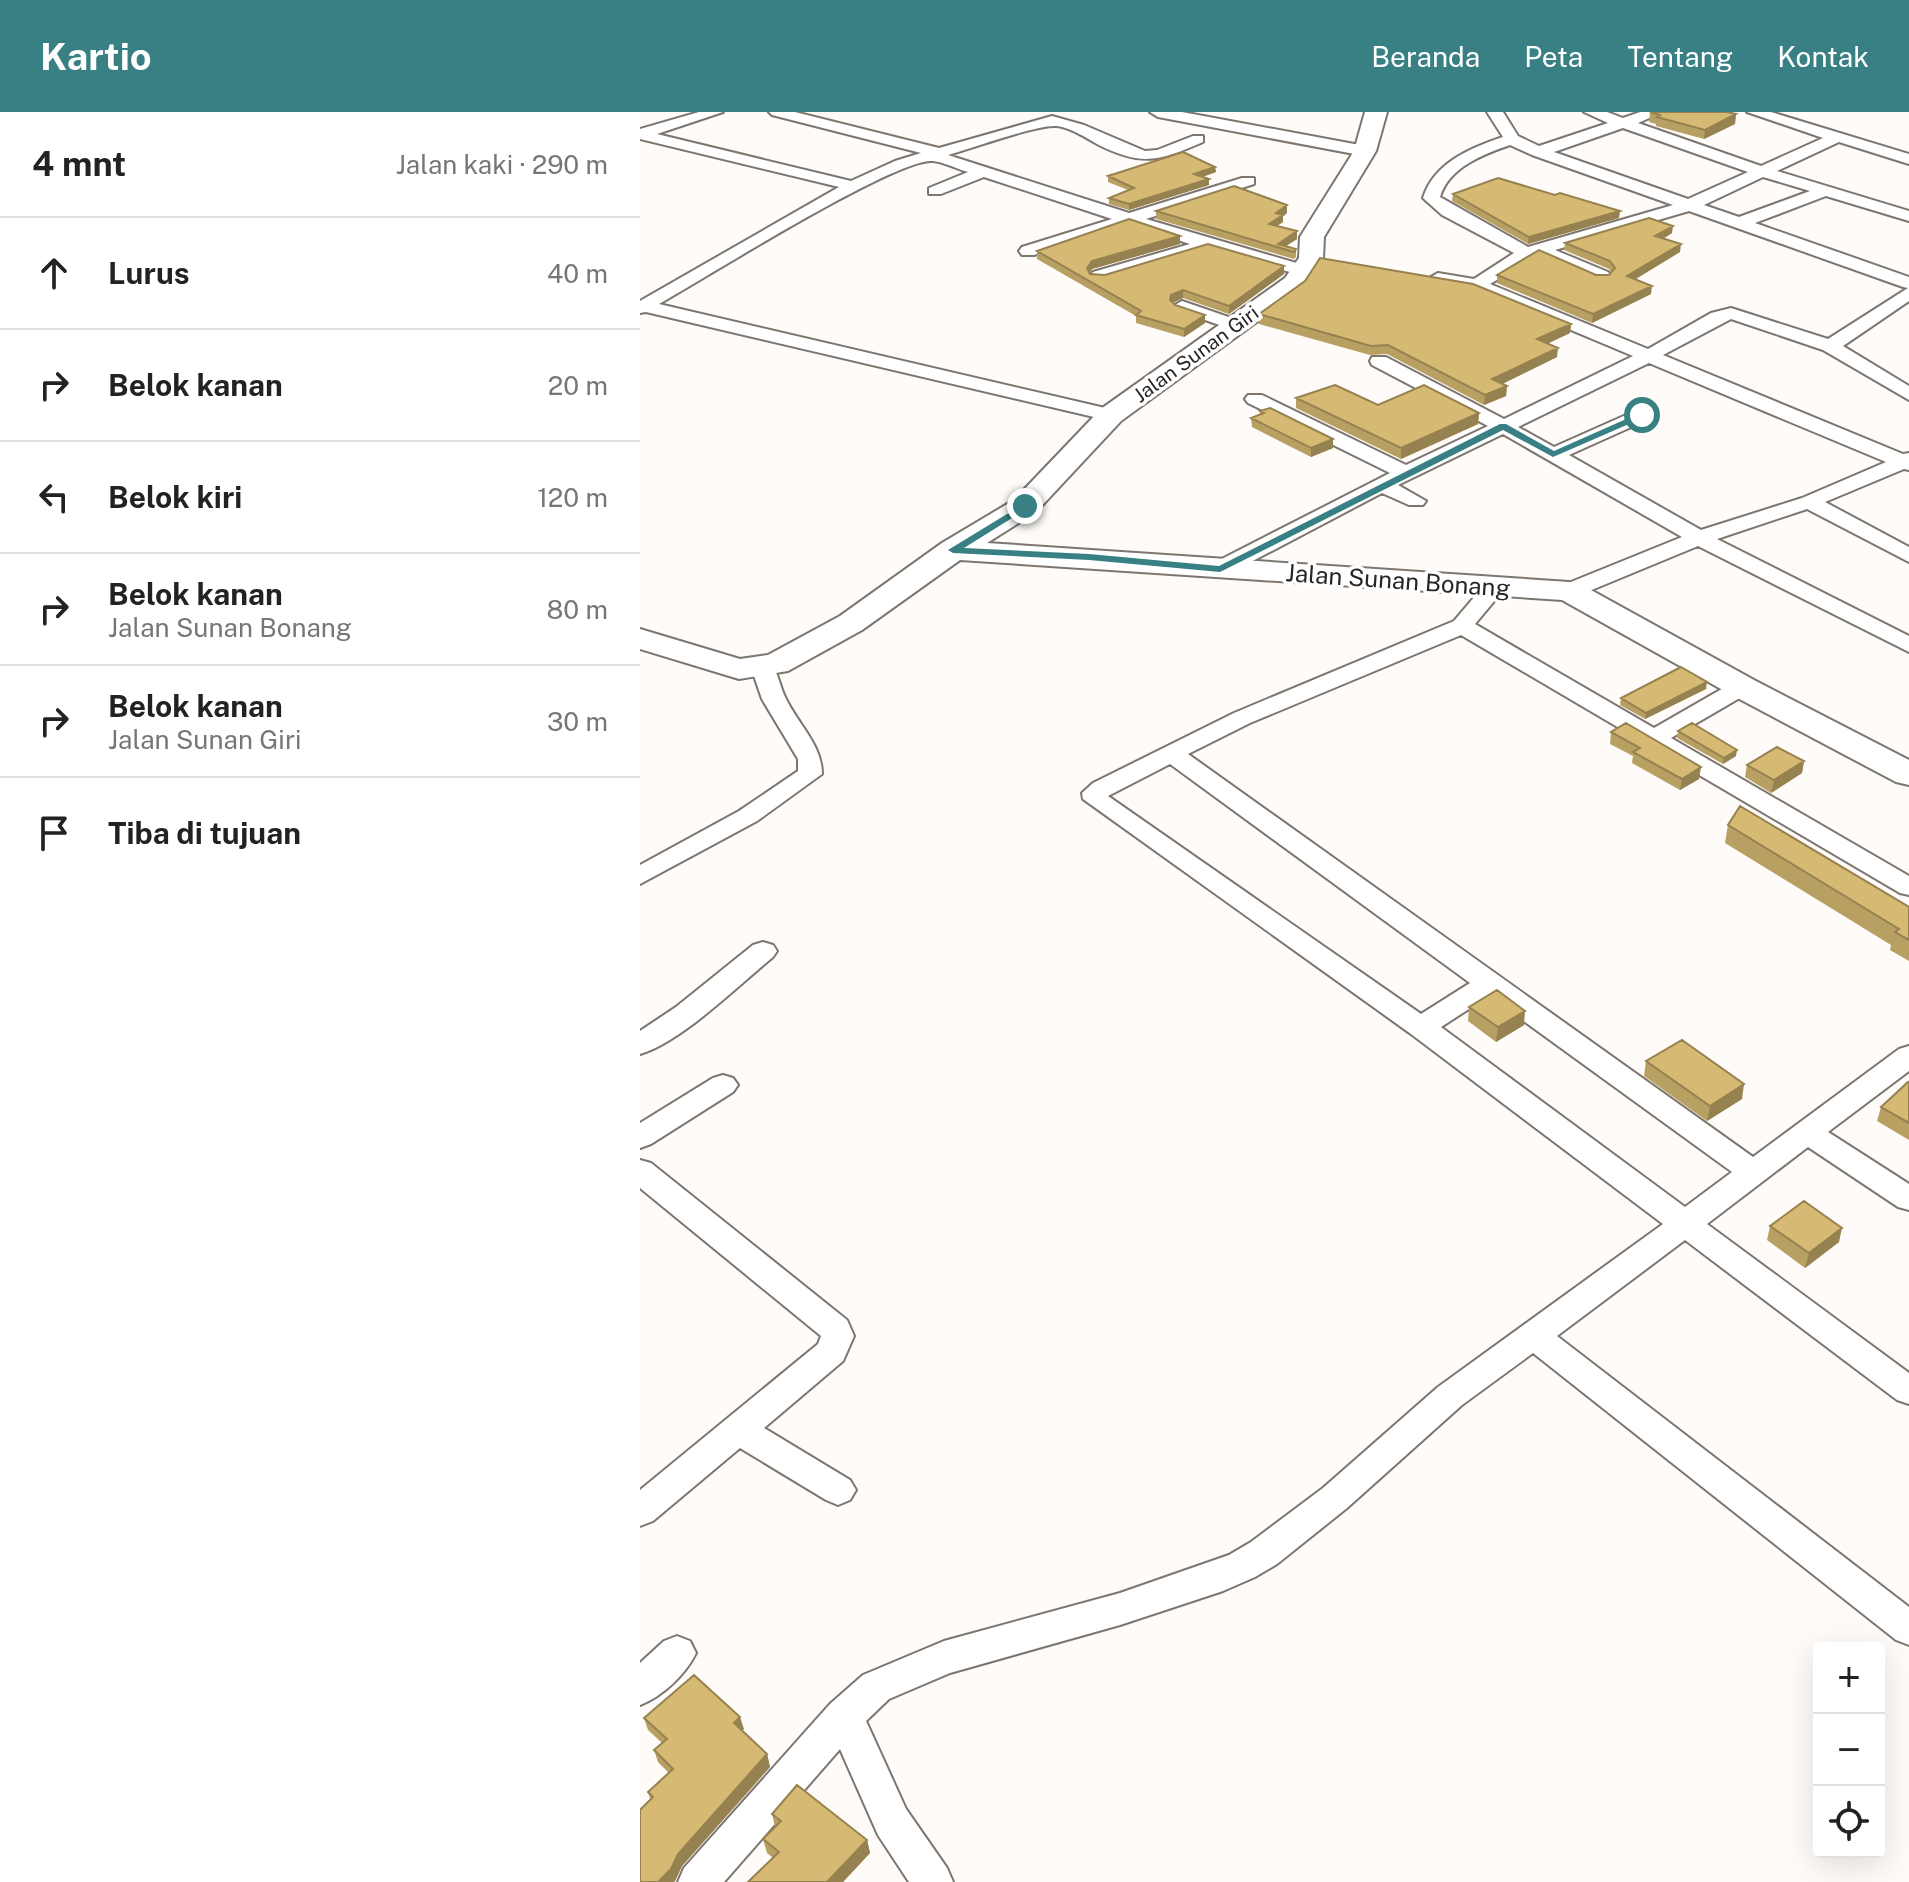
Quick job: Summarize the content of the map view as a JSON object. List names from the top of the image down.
{
  "streets": {
    "street": ["Jalan Sunan Giri", "Jalan Sunan Bonang"]
  },
  "crossings": [
    ["Jalan Sunan Giri", "Jalan Sunan Bonang"]
  ],
  "page": {
    "header": "Kartio",
    "nav": [
      "Beranda",
      "Peta",
      "Tentang",
      "Kontak"
    ],
    "heading": ["4 mnt", "Jalan kaki · 290 m"],
    "list": [
      ["Lurus", "40 m"],
      ["Belok kanan", "20 m"],
      ["Belok kiri", "120 m"],
      ["Belok kanan", "Jalan Sunan Bonang", "80 m"],
      ["Belok kanan", "Jalan Sunan Giri", "30 m"],
      "Tiba di tujuan"
    ],
    "map_buttons": ["+", "−"]
  }
}
